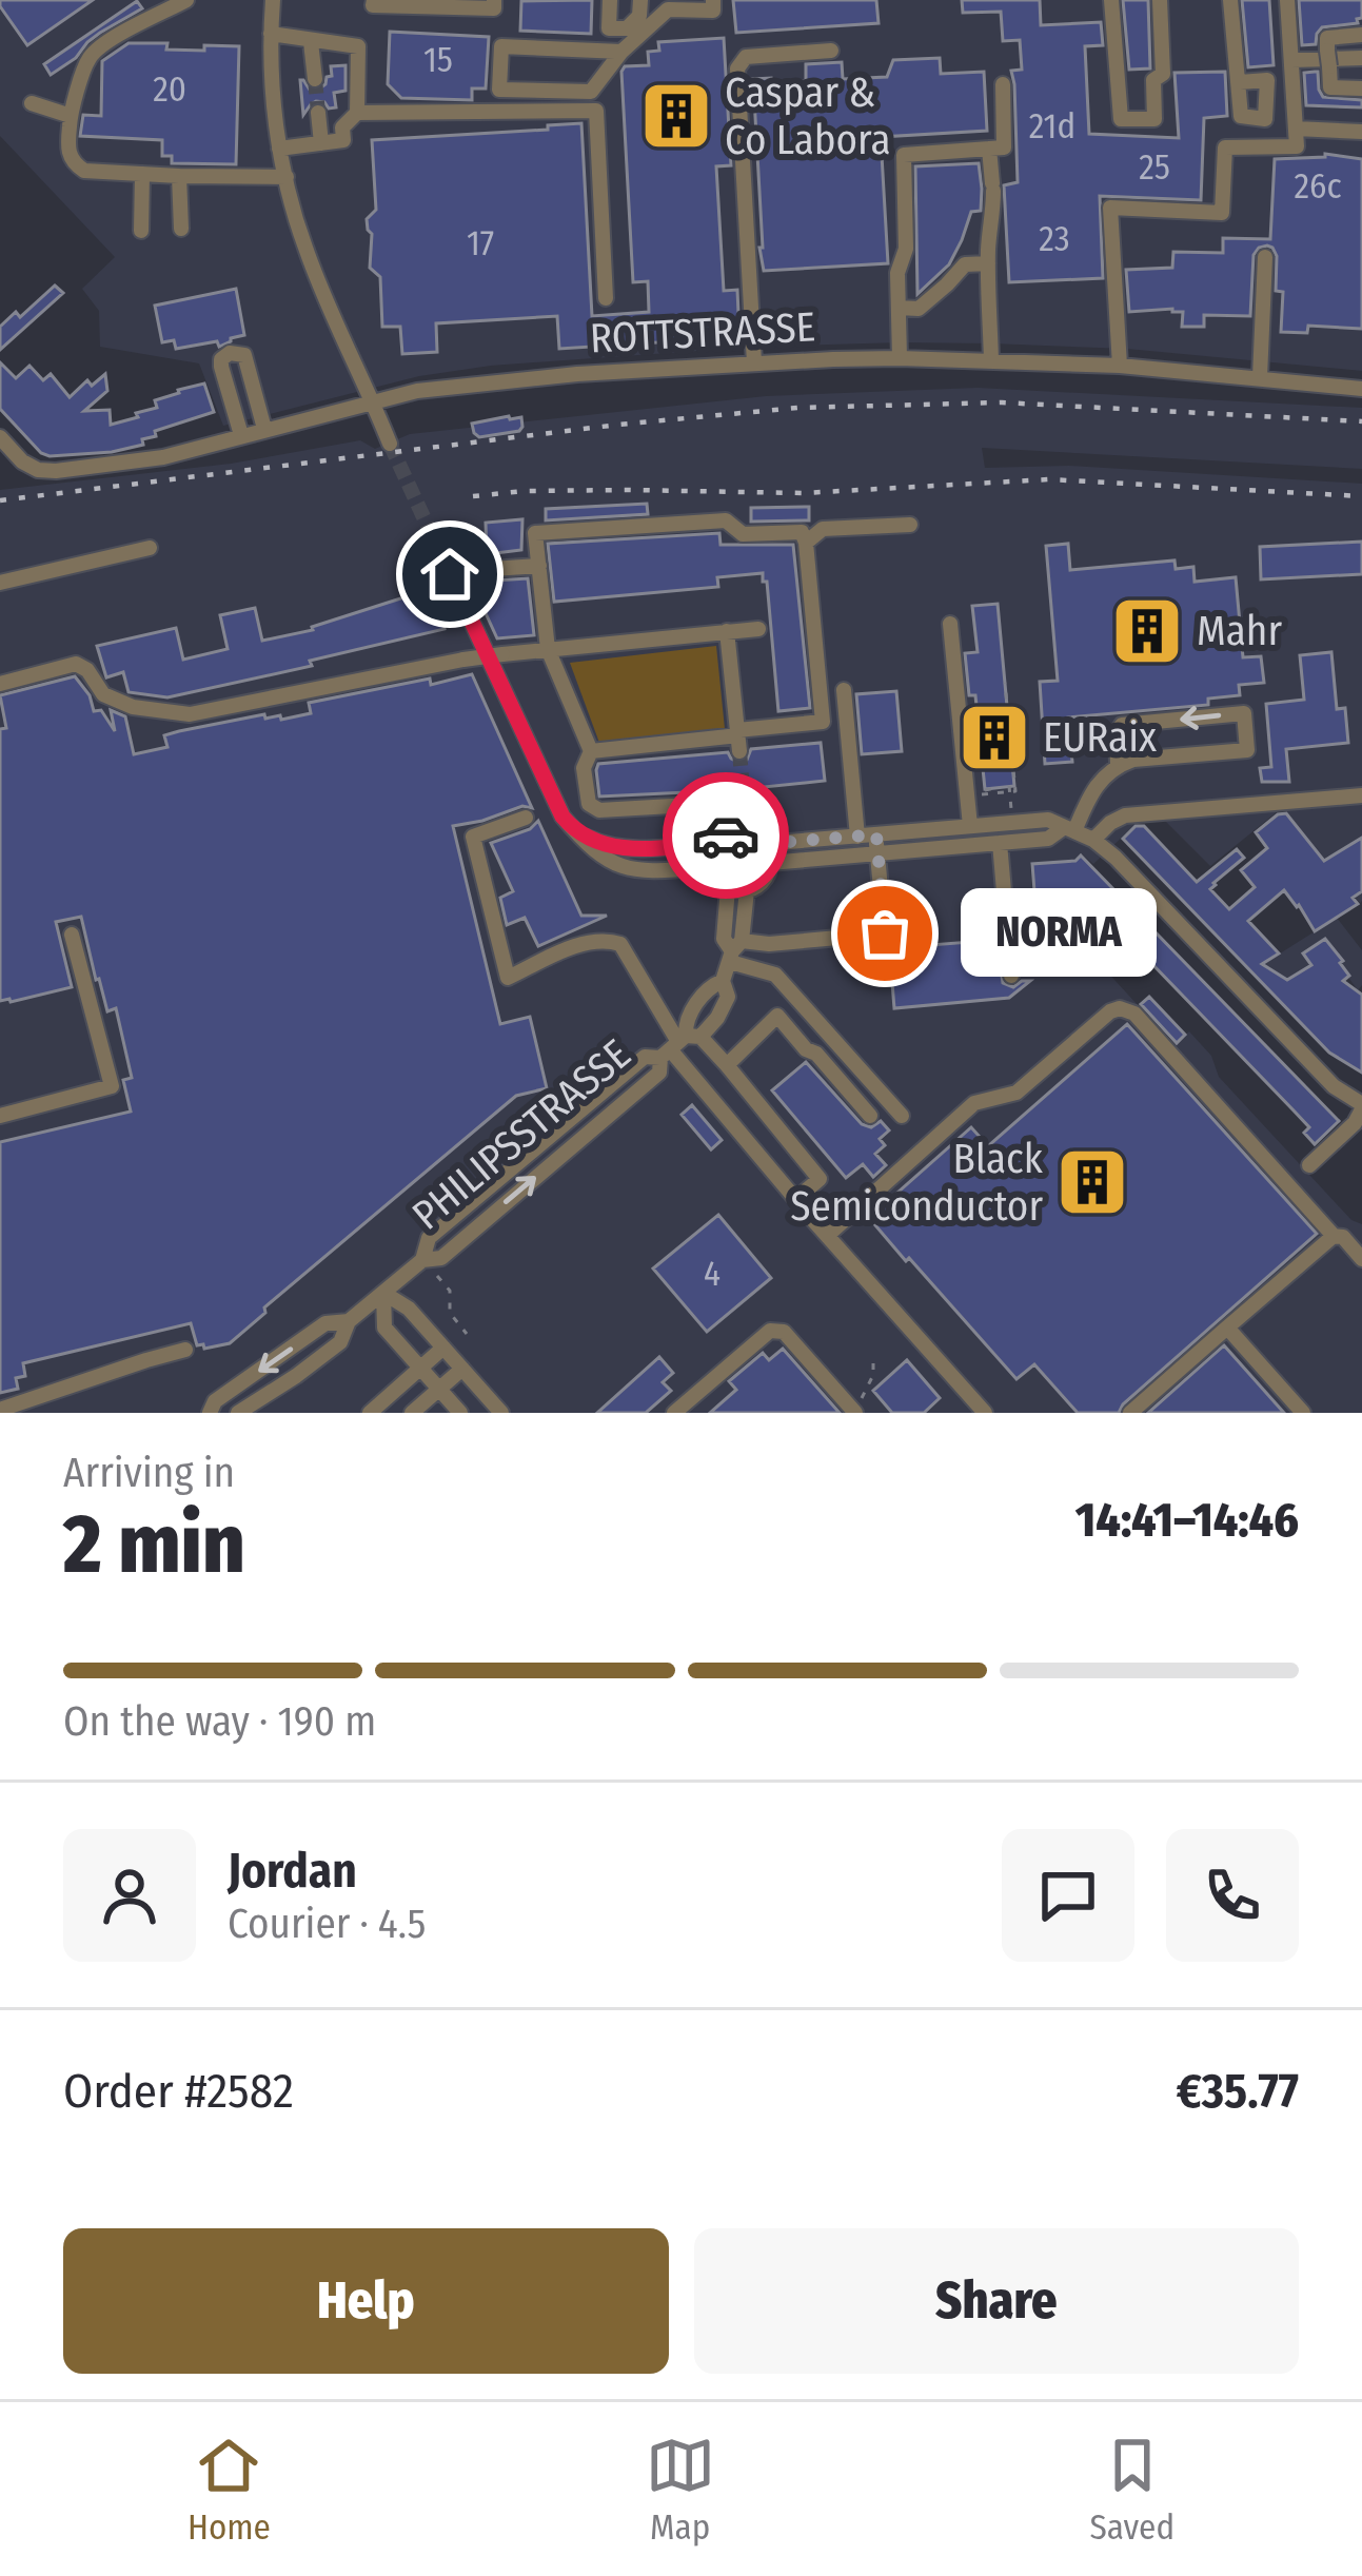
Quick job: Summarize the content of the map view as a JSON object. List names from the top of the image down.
{
  "streets": {
    "street": ["ROTTSTRASSE", "PHILIPSSTRASSE"]
  },
  "places": {
    "building": [
      "Caspar & Co Labora",
      "Mahr",
      "EURaix",
      "Black Semiconductor"
    ],
    "other": ["NORMA"]
  },
  "house_numbers": [
    "15",
    "20",
    "21d",
    "25",
    "26c",
    "23",
    "17",
    "4"
  ],
  "page": {
    "bubble": "NORMA",
    "heading": ["2 min", "Arriving in", "14:41–14:46"],
    "panel": [
      "Jordan",
      "Courier · 4.5",
      "Order #2582",
      "€35.77"
    ],
    "bar": "On the way · 190 m",
    "buttons": ["Help", "Share"],
    "tabs": ["Home", "Map", "Saved"]
  }
}
